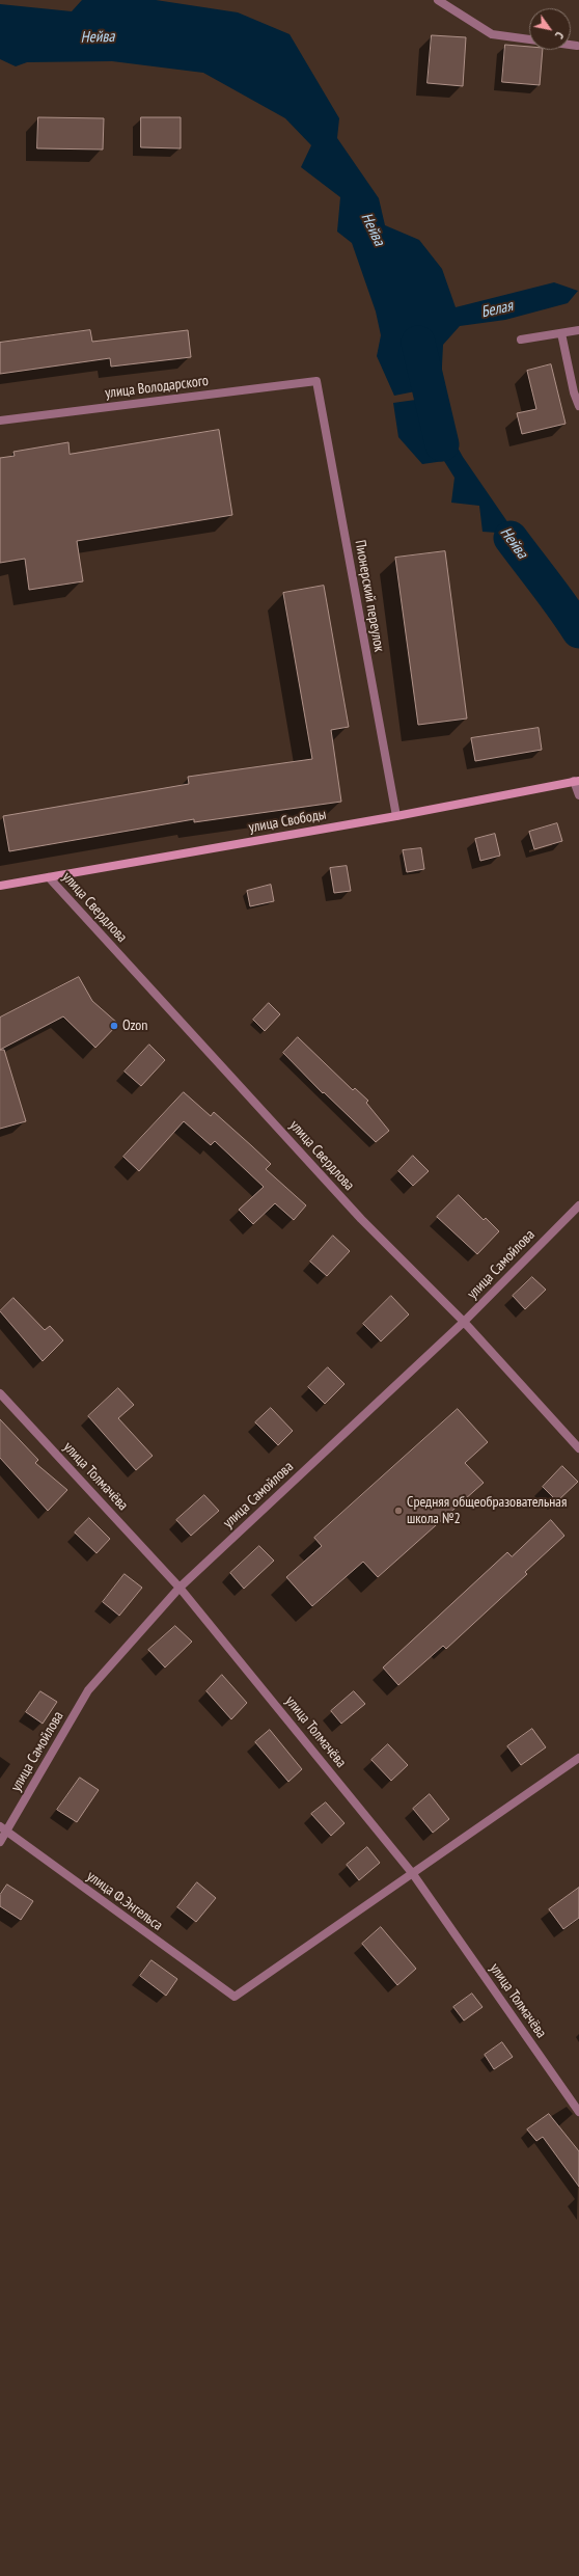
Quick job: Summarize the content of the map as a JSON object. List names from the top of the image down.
{
  "streets": {
    "main road": ["улица Свободы"],
    "street": [
      "улица Володарского",
      "Пионерский переулок",
      "улица Свердлова",
      "улица Самойлова",
      "улица Толмачёва",
      "улица Ф.Энгельса"
    ]
  },
  "crossings": [
    ["улица Володарского", "Пионерский переулок"],
    ["Пионерский переулок", "улица Свободы"],
    ["улица Свободы", "улица Свердлова"],
    ["улица Свердлова", "улица Самойлова"],
    ["улица Самойлова", "улица Толмачёва"],
    ["улица Самойлова", "улица Ф.Энгельса"],
    ["улица Толмачёва", "улица Ф.Энгельса"]
  ],
  "water": ["Нейва", "Белая"],
  "places": ["Ozon", "Средняя общеобразовательная школа №2"],
  "north": "bottom right"
}
